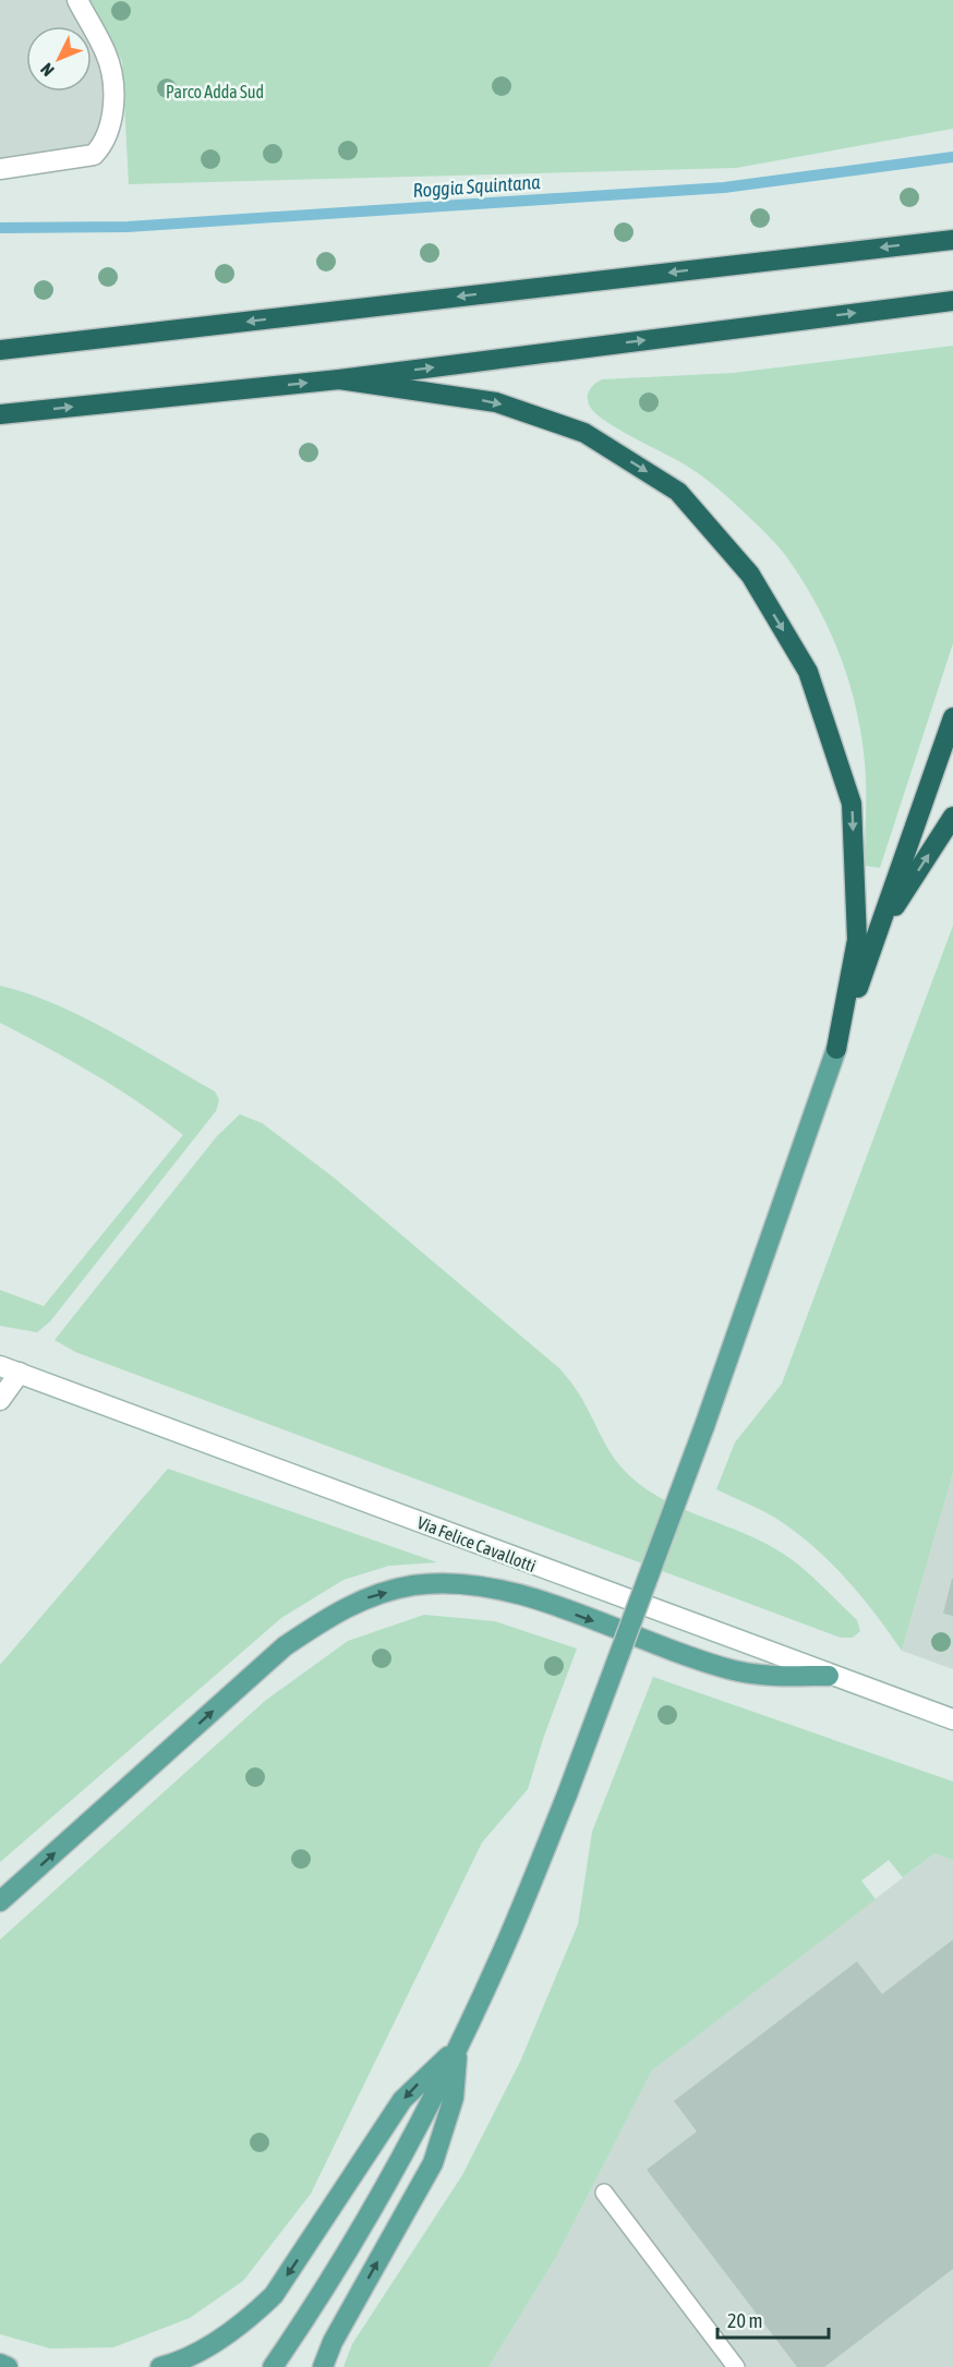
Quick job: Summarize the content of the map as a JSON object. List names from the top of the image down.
{
  "streets": {
    "street": ["Via Felice Cavallotti"]
  },
  "water": ["Roggia Squintana"],
  "parks": ["Parco Adda Sud"],
  "scale_bar": "20 m",
  "north": "bottom left"
}
